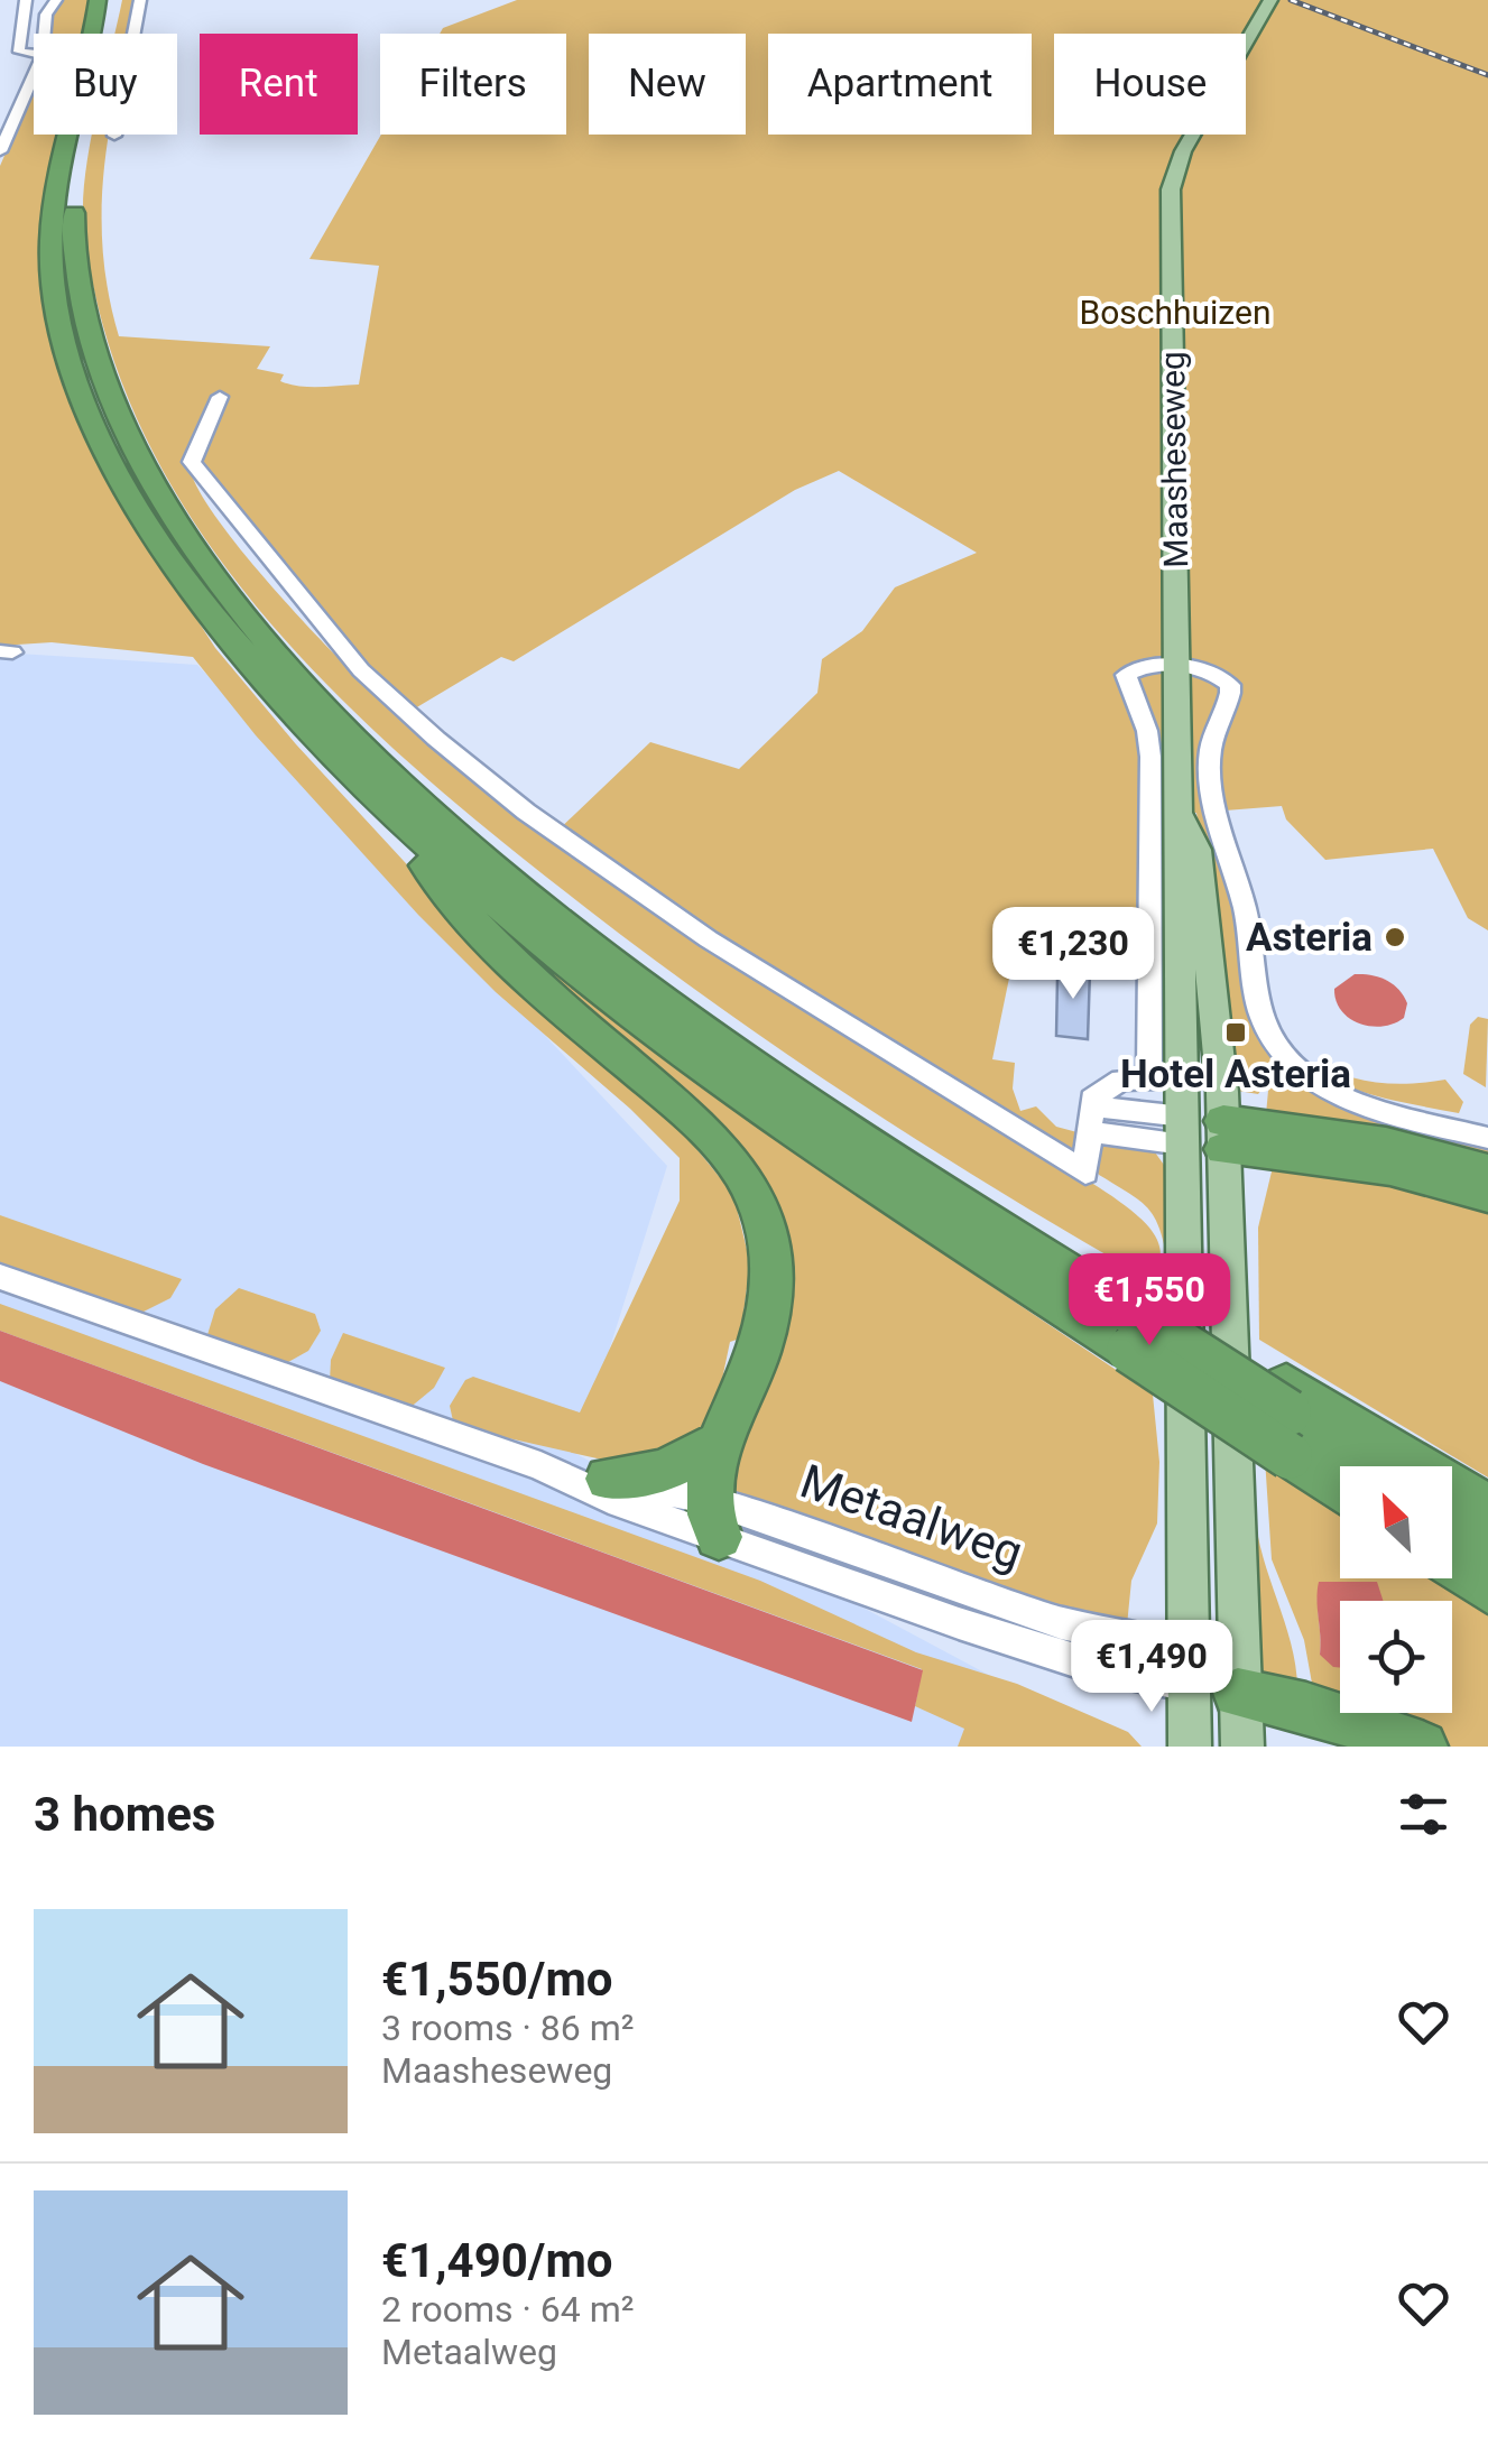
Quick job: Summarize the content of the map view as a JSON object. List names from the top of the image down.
{
  "streets": {
    "main road": ["Maasheseweg"],
    "street": ["Metaalweg"]
  },
  "crossings": [
    ["Maasheseweg", "Metaalweg"]
  ],
  "parks": ["Boschhuizen"],
  "places": {
    "other": ["Asteria"],
    "transit": ["Hotel Asteria"]
  },
  "north": "top left",
  "page": {
    "chip": [
      "Buy",
      "Rent",
      "Filters",
      "New",
      "Apartment",
      "House"
    ],
    "price": ["€1,230", "€1,550", "€1,490"],
    "heading": "3 homes",
    "list": [
      {
        "name": "€1,550/mo",
        "note": "3 rooms · 86 m² · Maasheseweg"
      },
      {
        "name": "€1,490/mo",
        "note": "2 rooms · 64 m² · Metaalweg"
      }
    ]
  }
}
